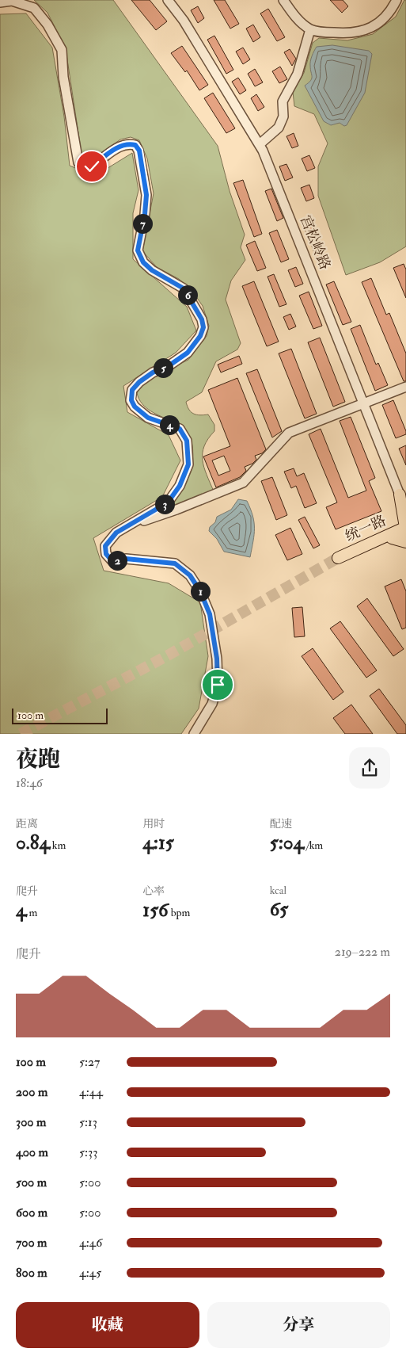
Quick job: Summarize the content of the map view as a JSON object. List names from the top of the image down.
{
  "streets": {
    "main road": ["宫松岭路", "统一路"]
  },
  "scale_bar": "100 m",
  "page": {
    "pins": [
      "7",
      "6",
      "5",
      "4",
      "3",
      "2",
      "1"
    ],
    "scale": "100 m",
    "heading": ["夜跑", "18:46"],
    "stats": [
      ["距离", "0.84 km"],
      ["用时", "4:15"],
      ["配速", "5:04 /km"],
      ["爬升", "4 m"],
      ["心率", "156 bpm"],
      ["kcal", "65"]
    ],
    "chart": ["爬升", "219–222 m"],
    "list": [
      {
        "name": "100 m",
        "note": "5:27"
      },
      {
        "name": "200 m",
        "note": "4:44"
      },
      {
        "name": "300 m",
        "note": "5:13"
      },
      {
        "name": "400 m",
        "note": "5:33"
      },
      {
        "name": "500 m",
        "note": "5:00"
      },
      {
        "name": "600 m",
        "note": "5:00"
      },
      {
        "name": "700 m",
        "note": "4:46"
      },
      {
        "name": "800 m",
        "note": "4:45"
      }
    ],
    "buttons": ["收藏", "分享"]
  }
}
